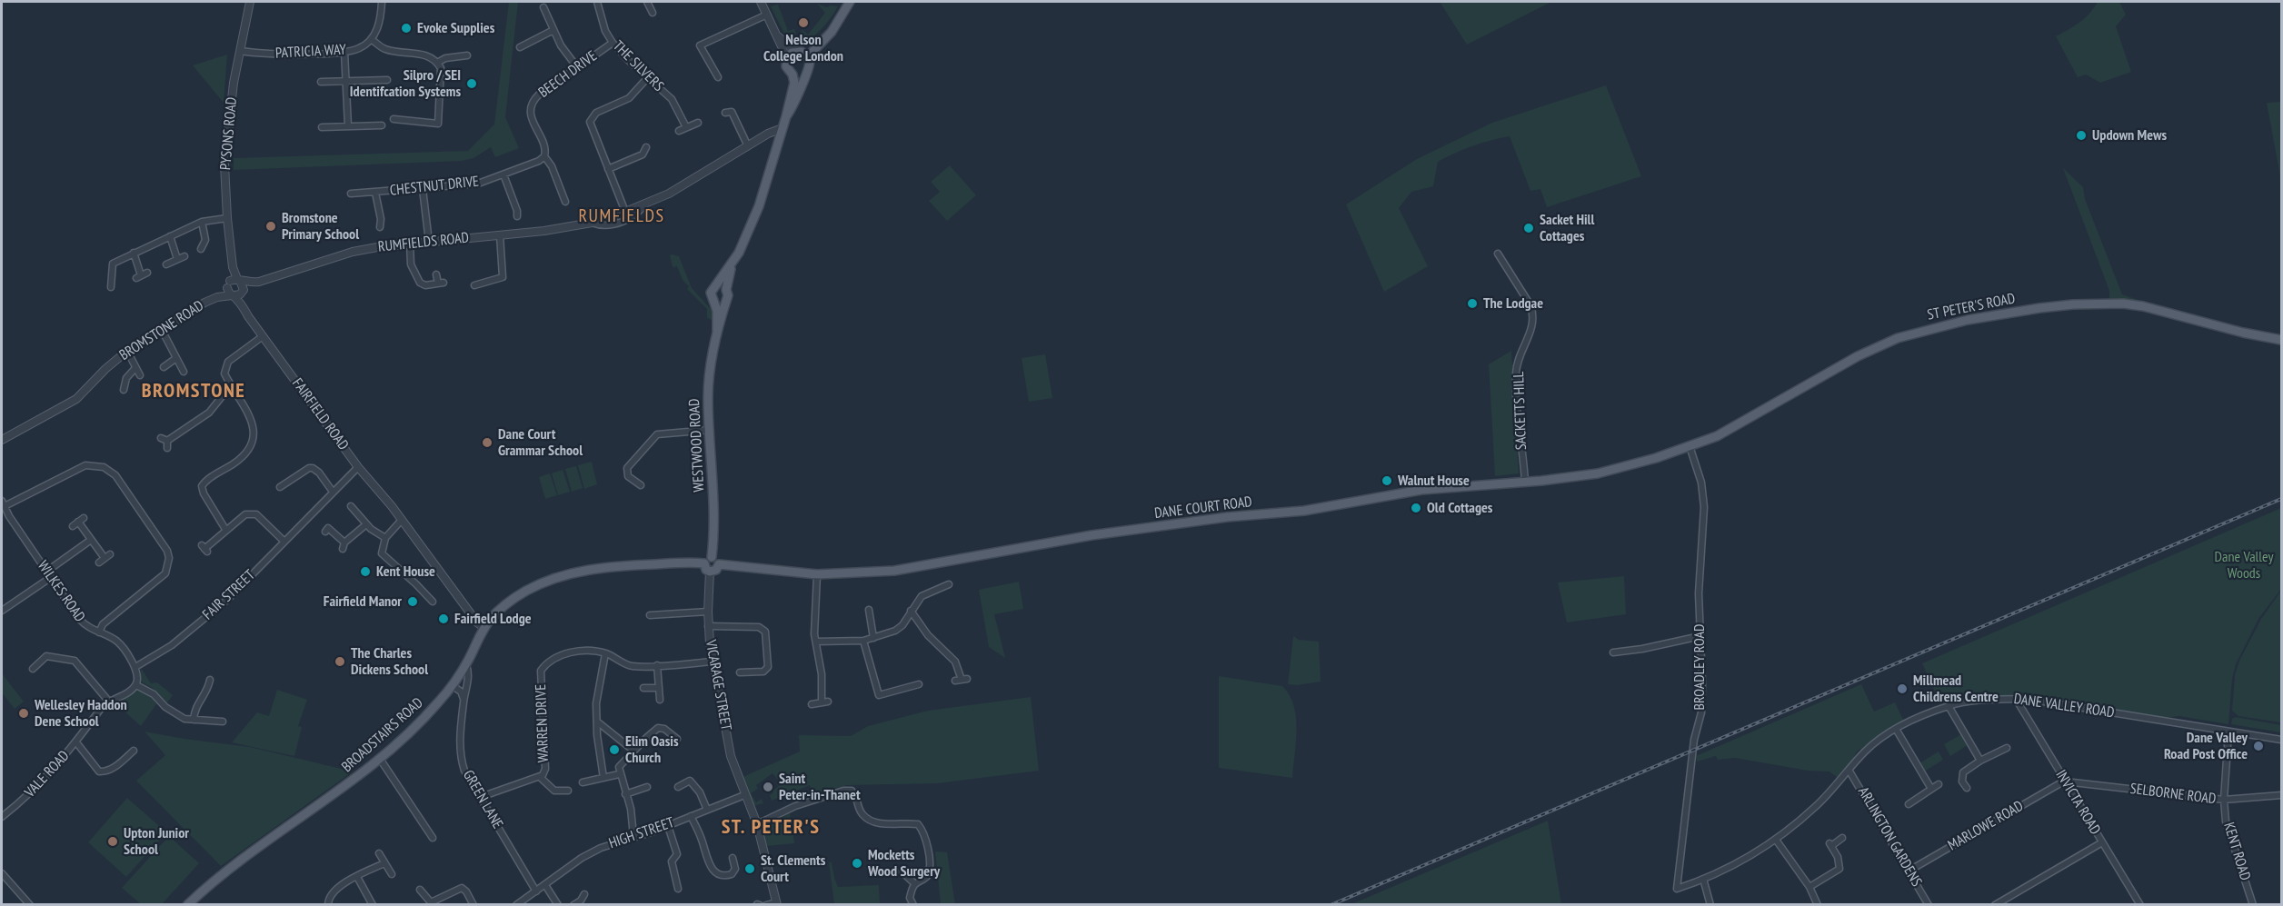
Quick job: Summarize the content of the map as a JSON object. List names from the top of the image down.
{
  "streets": {
    "main road": [
      "ST PETER'S ROAD",
      "WESTWOOD ROAD",
      "DANE COURT ROAD",
      "BROADSTAIRS ROAD"
    ],
    "street": [
      "PATRICIA WAY",
      "THE SILVERS",
      "BEECH DRIVE",
      "PYSONS ROAD",
      "CHESTNUT DRIVE",
      "RUMFIELDS ROAD",
      "BROMSTONE ROAD",
      "SACKETTS HILL",
      "FAIRFIELD ROAD",
      "WILKES ROAD",
      "FAIR STREET",
      "BROADLEY ROAD",
      "VICARAGE STREET",
      "DANE VALLEY ROAD",
      "WARREN DRIVE",
      "VALE ROAD",
      "SELBORNE ROAD",
      "GREEN LANE",
      "INVICTA ROAD",
      "MARLOWE ROAD",
      "HIGH STREET",
      "ARLINGTON GARDENS",
      "KENT ROAD"
    ]
  },
  "crossings": [
    ["PATRICIA WAY", "PYSONS ROAD"],
    ["THE SILVERS", "BEECH DRIVE"],
    ["BEECH DRIVE", "CHESTNUT DRIVE"],
    ["PYSONS ROAD", "RUMFIELDS ROAD"],
    ["PYSONS ROAD", "BROMSTONE ROAD"],
    ["RUMFIELDS ROAD", "BROMSTONE ROAD"],
    ["RUMFIELDS ROAD", "FAIRFIELD ROAD"],
    ["ST PETER'S ROAD", "DANE COURT ROAD"],
    ["ST PETER'S ROAD", "BROADLEY ROAD"],
    ["BROMSTONE ROAD", "FAIRFIELD ROAD"],
    ["SACKETTS HILL", "DANE COURT ROAD"],
    ["FAIRFIELD ROAD", "FAIR STREET"],
    ["FAIRFIELD ROAD", "BROADSTAIRS ROAD"],
    ["WESTWOOD ROAD", "DANE COURT ROAD"],
    ["WESTWOOD ROAD", "VICARAGE STREET"],
    ["WESTWOOD ROAD", "BROADSTAIRS ROAD"],
    ["DANE COURT ROAD", "BROADLEY ROAD"],
    ["DANE COURT ROAD", "VICARAGE STREET"],
    ["DANE COURT ROAD", "BROADSTAIRS ROAD"],
    ["WILKES ROAD", "FAIR STREET"],
    ["BROADLEY ROAD", "DANE VALLEY ROAD"],
    ["VICARAGE STREET", "BROADSTAIRS ROAD"],
    ["VICARAGE STREET", "HIGH STREET"],
    ["DANE VALLEY ROAD", "INVICTA ROAD"],
    ["DANE VALLEY ROAD", "ARLINGTON GARDENS"],
    ["DANE VALLEY ROAD", "KENT ROAD"],
    ["WARREN DRIVE", "GREEN LANE"],
    ["BROADSTAIRS ROAD", "GREEN LANE"],
    ["SELBORNE ROAD", "INVICTA ROAD"],
    ["SELBORNE ROAD", "MARLOWE ROAD"],
    ["SELBORNE ROAD", "KENT ROAD"],
    ["GREEN LANE", "HIGH STREET"],
    ["INVICTA ROAD", "MARLOWE ROAD"],
    ["MARLOWE ROAD", "ARLINGTON GARDENS"]
  ],
  "districts": ["RUMFIELDS", "BROMSTONE", "ST. PETER'S"],
  "parks": ["Dane Valley Woods"],
  "places": [
    "Nelson College London",
    "Evoke Supplies",
    "Silpro / SEI Identifcation Systems",
    "Updown Mews",
    "Bromstone Primary School",
    "Sacket Hill Cottages",
    "The Lodgae",
    "Dane Court Grammar School",
    "Walnut House",
    "Old Cottages",
    "Kent House",
    "Fairfield Manor",
    "Fairfield Lodge",
    "The Charles Dickens School",
    "Millmead Childrens Centre",
    "Wellesley Haddon Dene School",
    "Dane Valley Road Post Office",
    "Elim Oasis Church",
    "Saint Peter-in-Thanet",
    "Upton Junior School",
    "Mocketts Wood Surgery",
    "St. Clements Court"
  ]
}
